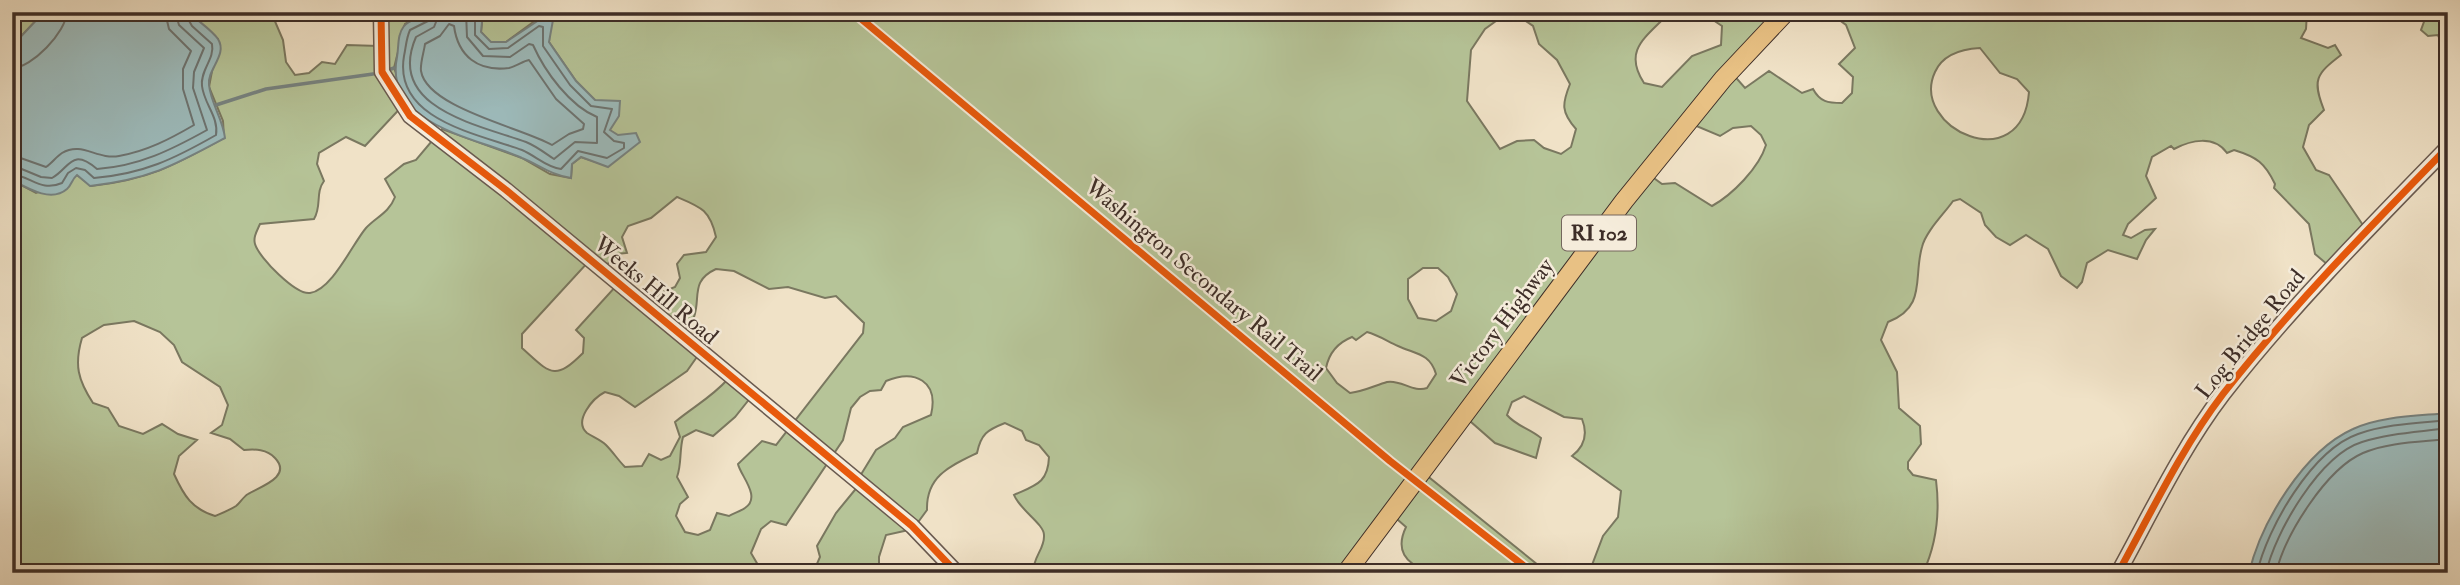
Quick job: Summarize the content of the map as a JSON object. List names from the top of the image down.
{
  "streets": {
    "main road": ["RI 102", "Victory Highway"],
    "street": ["Weeks Hill Road", "Log Bridge Road"],
    "cycle path": ["Washington Secondary Rail Trail"]
  }
}
